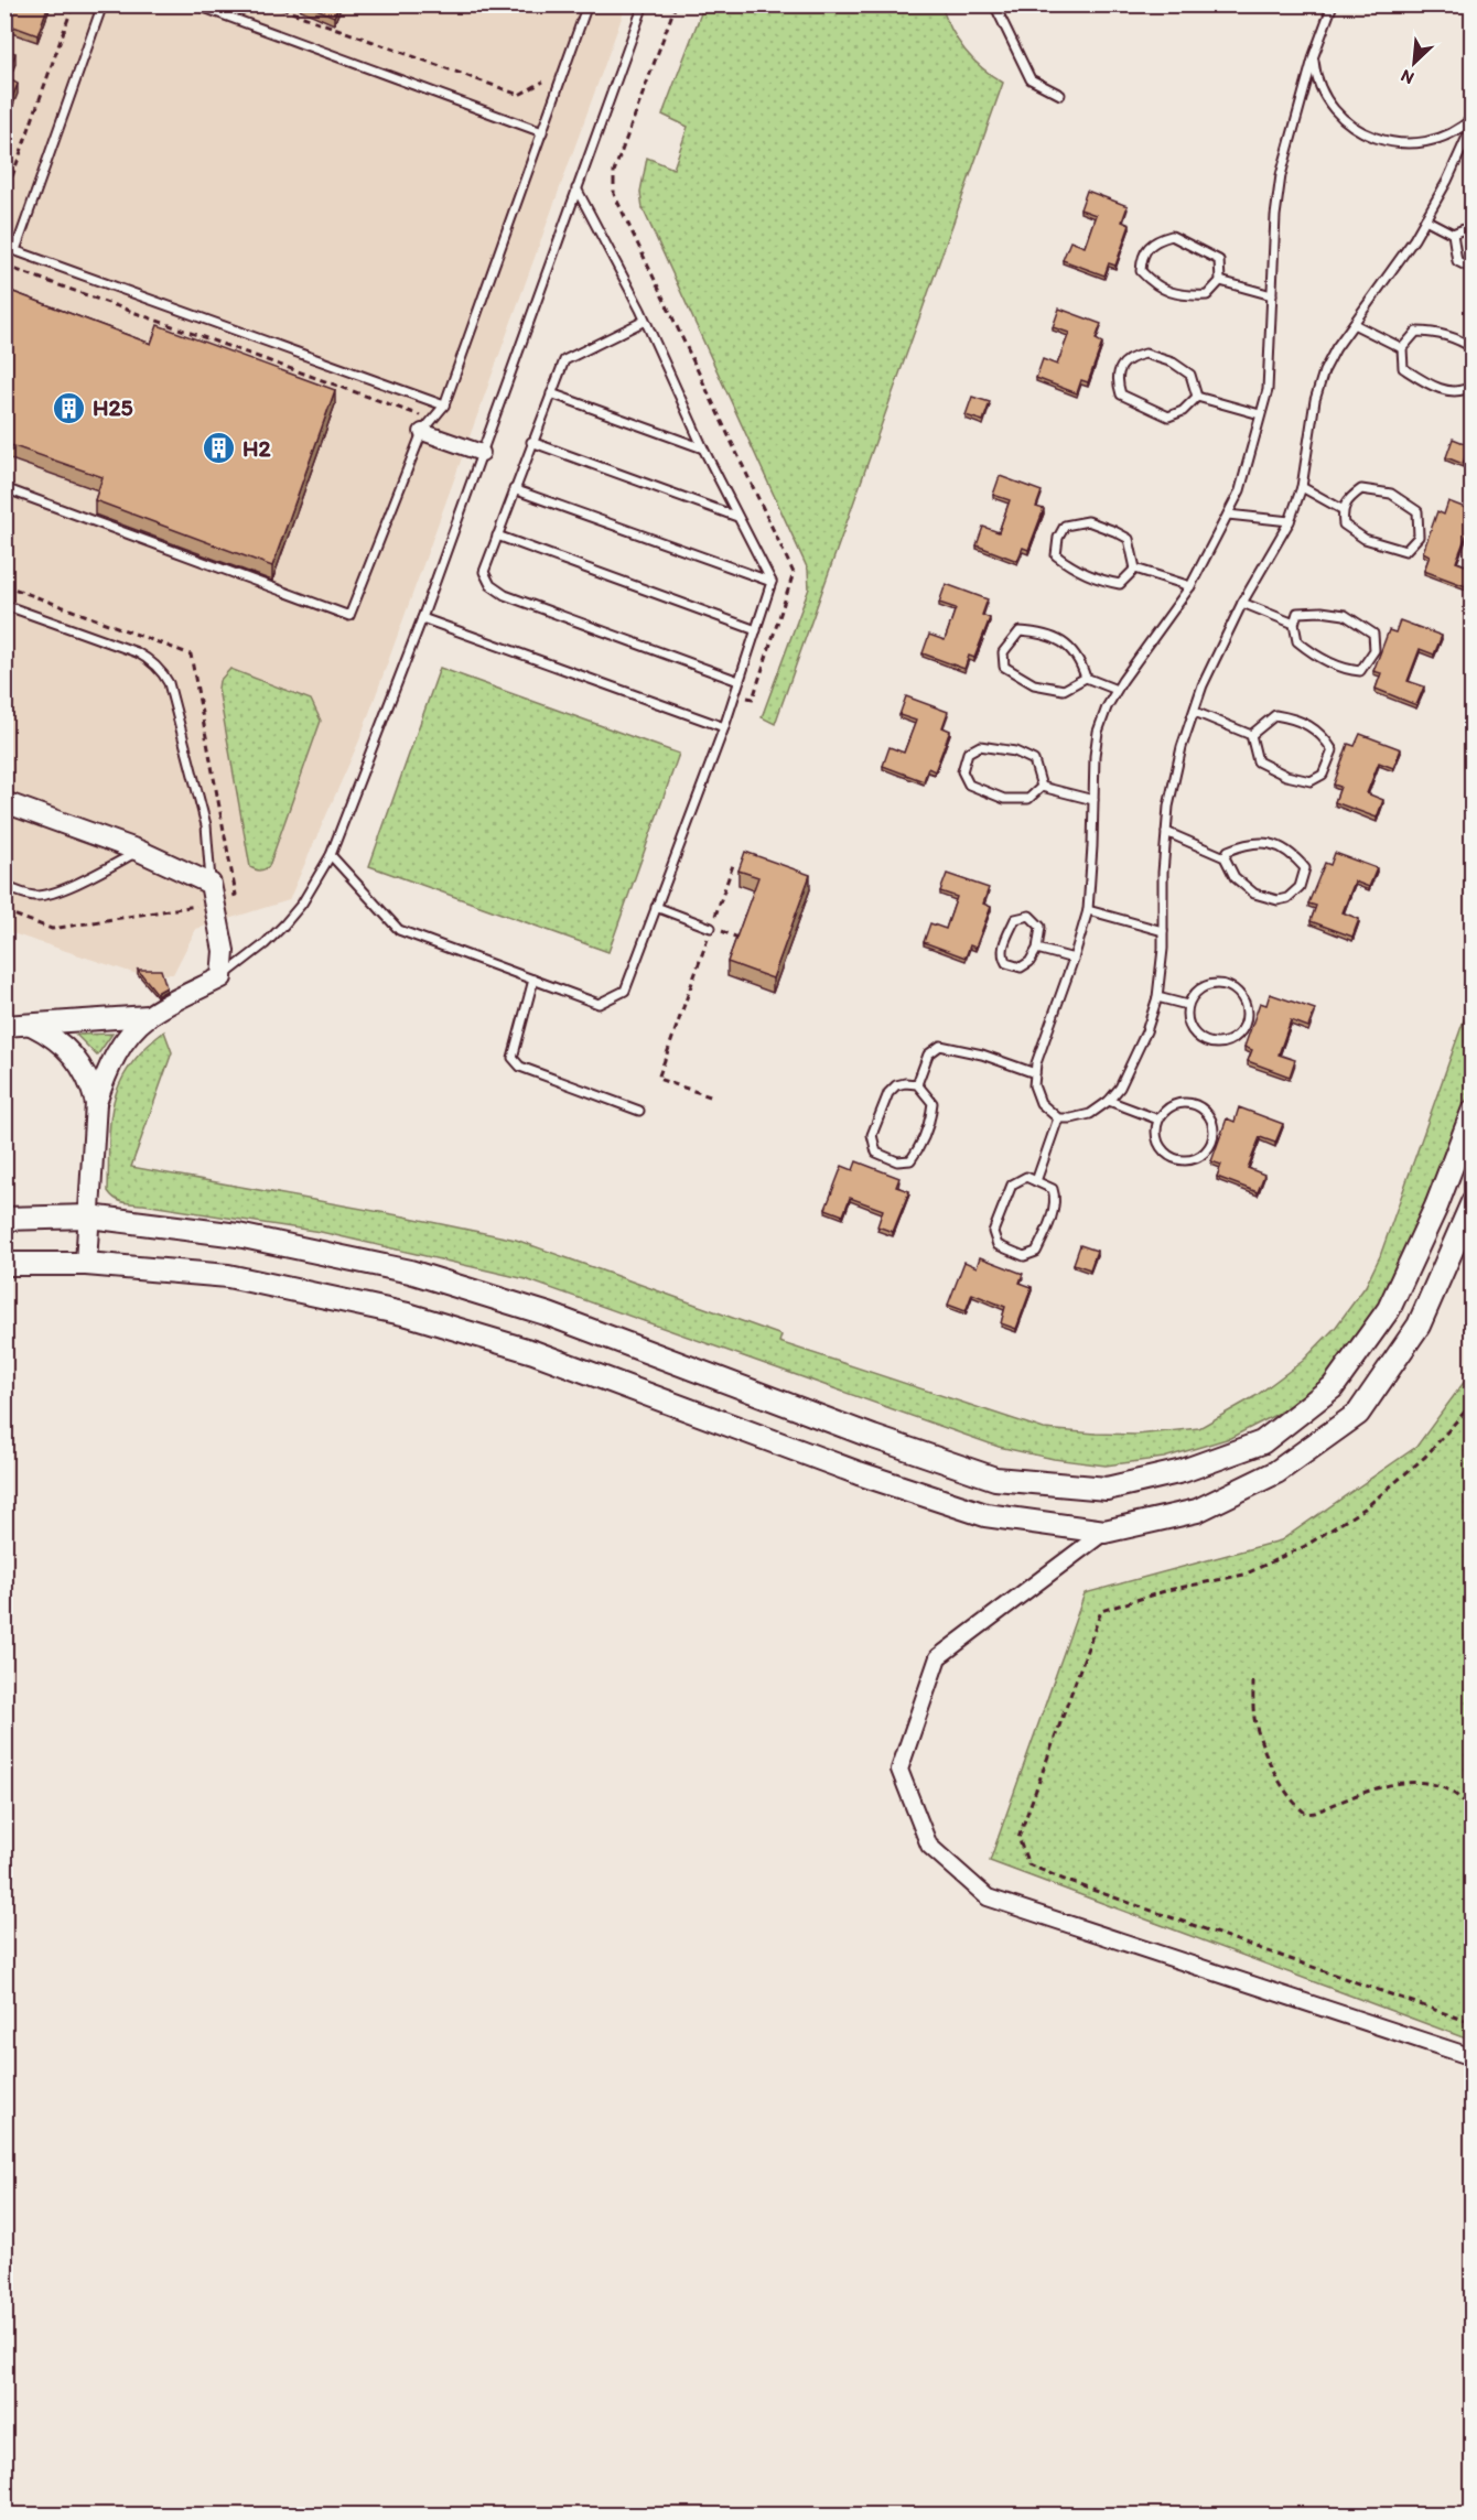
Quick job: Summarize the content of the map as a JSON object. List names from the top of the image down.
{
  "places": {
    "building": ["H25", "H2"]
  },
  "north": "bottom left"
}
